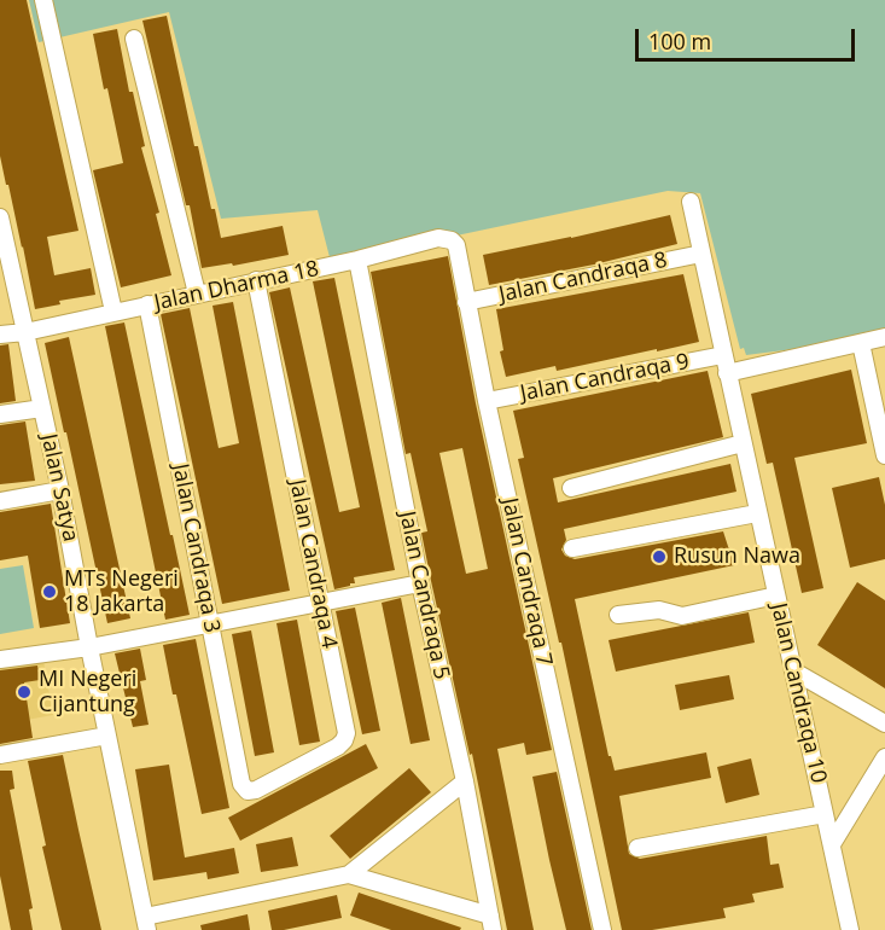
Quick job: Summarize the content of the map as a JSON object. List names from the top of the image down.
{
  "streets": {
    "street": [
      "Jalan Candraqa 8",
      "Jalan Dharma 18",
      "Jalan Candraqa 9",
      "Jalan Satya",
      "Jalan Candraqa 3",
      "Jalan Candraqa 4",
      "Jalan Candraqa 7",
      "Jalan Candraqa 5",
      "Jalan Candraqa 10"
    ]
  },
  "crossings": [
    ["Jalan Candraqa 8", "Jalan Candraqa 7"],
    ["Jalan Candraqa 8", "Jalan Candraqa 10"],
    ["Jalan Dharma 18", "Jalan Satya"],
    ["Jalan Dharma 18", "Jalan Candraqa 3"],
    ["Jalan Dharma 18", "Jalan Candraqa 4"],
    ["Jalan Dharma 18", "Jalan Candraqa 7"],
    ["Jalan Dharma 18", "Jalan Candraqa 5"],
    ["Jalan Candraqa 9", "Jalan Candraqa 7"],
    ["Jalan Candraqa 9", "Jalan Candraqa 10"],
    ["Jalan Candraqa 3", "Jalan Candraqa 4"]
  ],
  "places": ["Rusun Nawa", "MTs Negeri 18 Jakarta", "MI Negeri Cijantung"],
  "scale_bar": "100 m"
}
